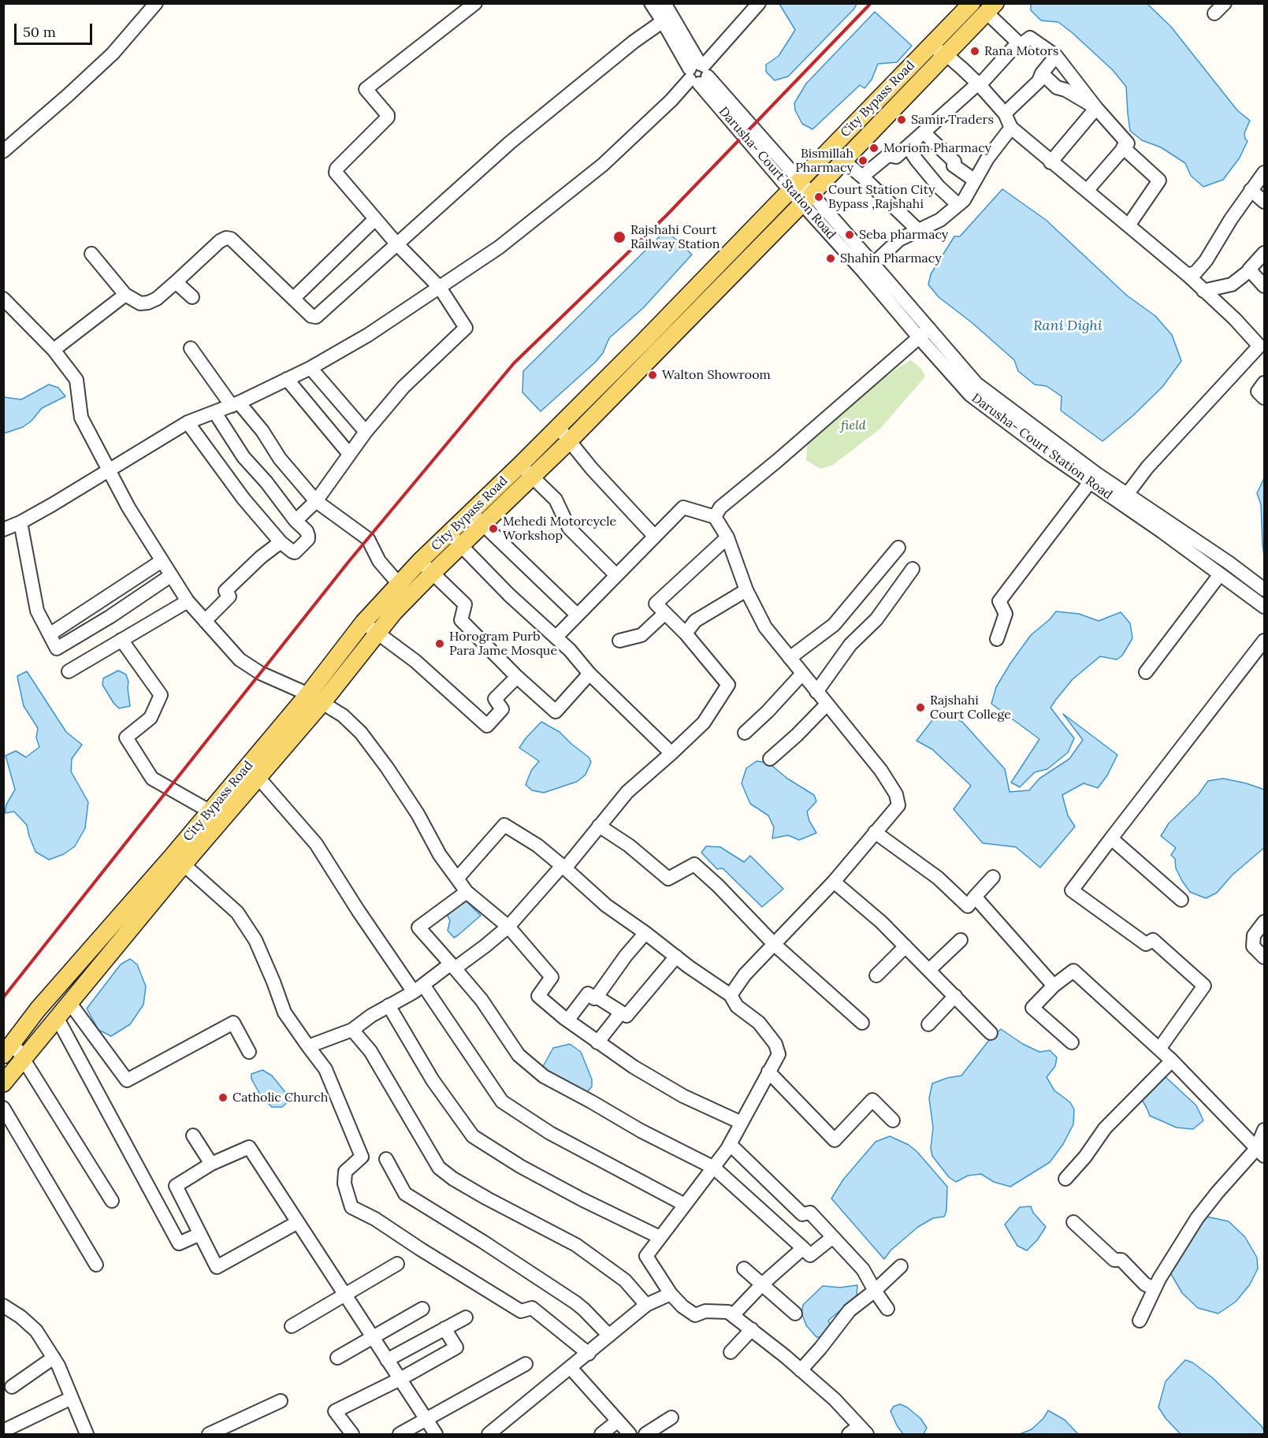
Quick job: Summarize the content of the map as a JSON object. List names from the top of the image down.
{
  "streets": {
    "main road": ["City Bypass Road"],
    "street": ["Darusha- Court Station Road"]
  },
  "crossings": [
    ["City Bypass Road", "Darusha- Court Station Road"]
  ],
  "water": ["Rani Dighi"],
  "parks": ["field"],
  "places": [
    "Rana Motors",
    "Samir Traders",
    "Moriom Pharmacy",
    "Bismillah Pharmacy",
    "Court Station City Bypass ,Rajshahi",
    "Seba pharmacy",
    "Rajshahi Court Railway Station",
    "Shahin Pharmacy",
    "Walton Showroom",
    "Mehedi Motorcycle Workshop",
    "Horogram Purb Para Jame Mosque",
    "Rajshahi Court College",
    "Catholic Church"
  ],
  "scale_bar": "50 m"
}
